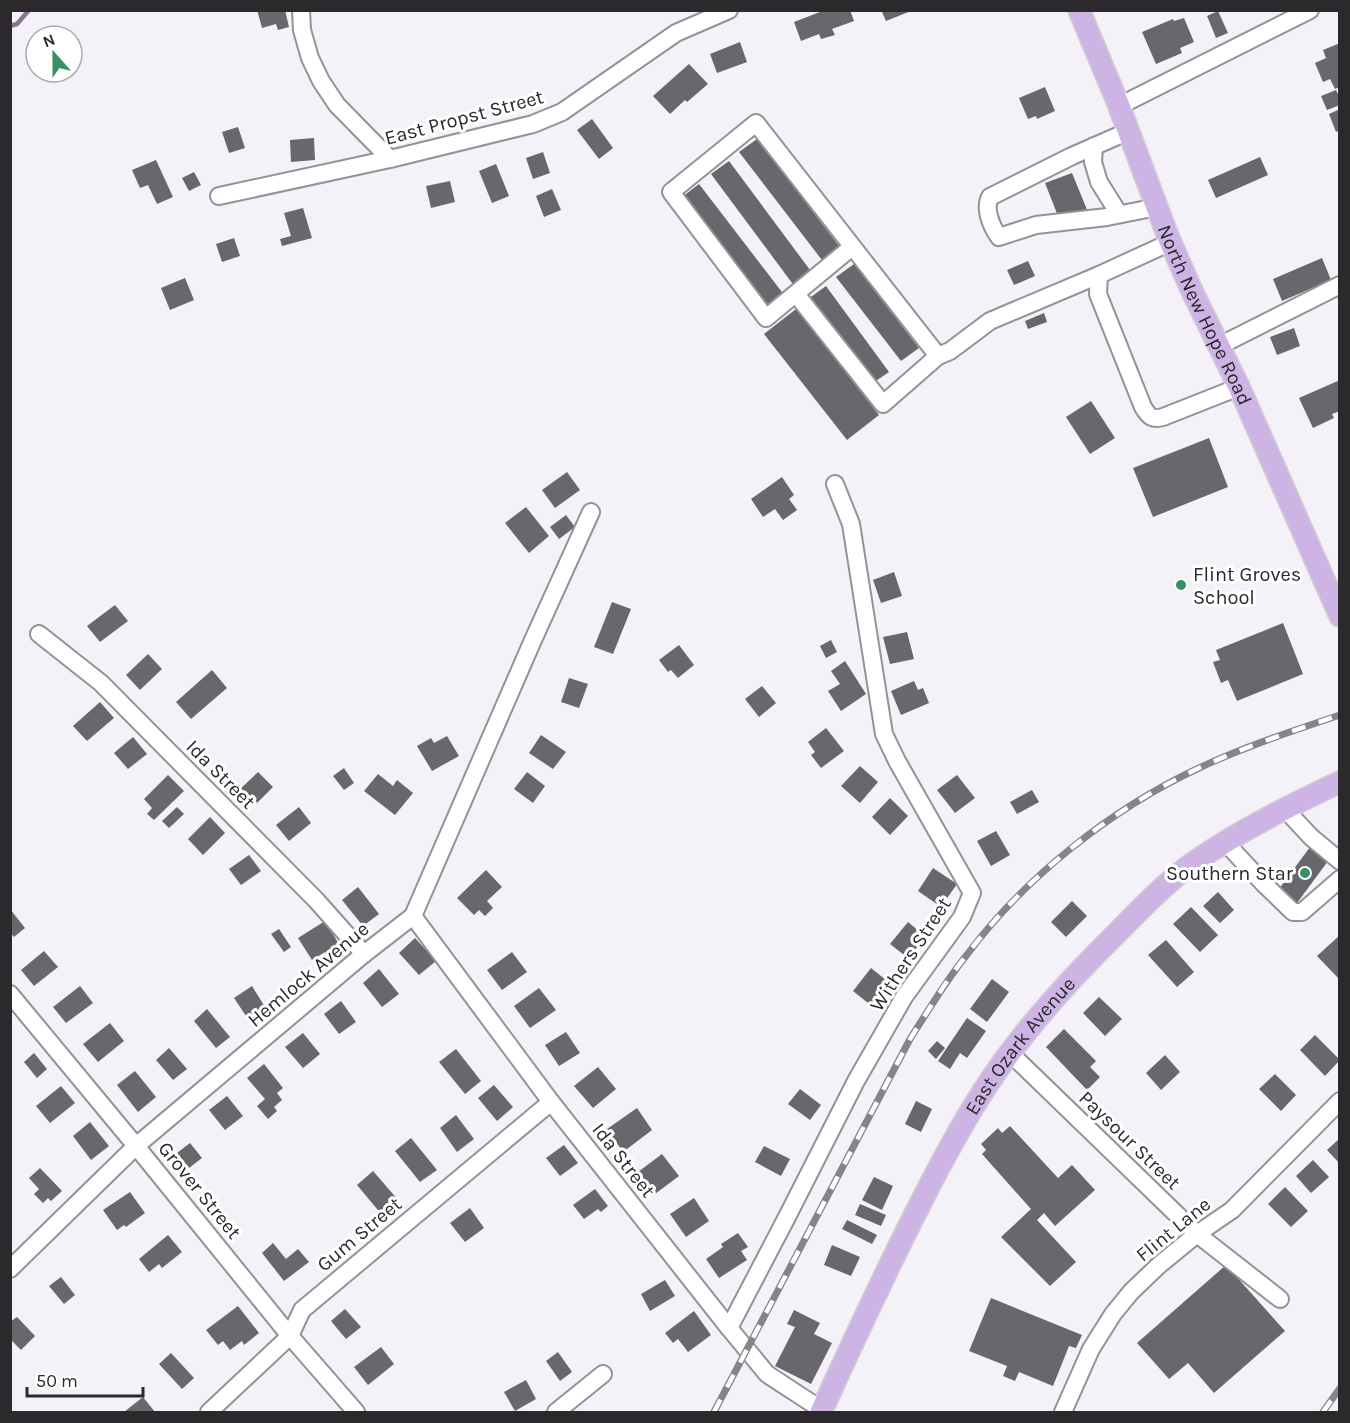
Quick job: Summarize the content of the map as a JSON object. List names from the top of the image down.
{
  "streets": {
    "main road": ["North New Hope Road", "East Ozark Avenue"],
    "street": [
      "East Propst Street",
      "Ida Street",
      "Withers Street",
      "Hemlock Avenue",
      "Paysour Street",
      "Grover Street",
      "Flint Lane",
      "Gum Street"
    ]
  },
  "crossings": [
    ["Ida Street", "Withers Street"],
    ["Ida Street", "Hemlock Avenue"],
    ["Ida Street", "East Ozark Avenue"],
    ["Ida Street", "Gum Street"],
    ["Hemlock Avenue", "Grover Street"],
    ["East Ozark Avenue", "Paysour Street"],
    ["Paysour Street", "Flint Lane"],
    ["Grover Street", "Gum Street"]
  ],
  "places": ["Flint Groves School", "Southern Star"],
  "scale_bar": "50 m",
  "north": "top"
}
